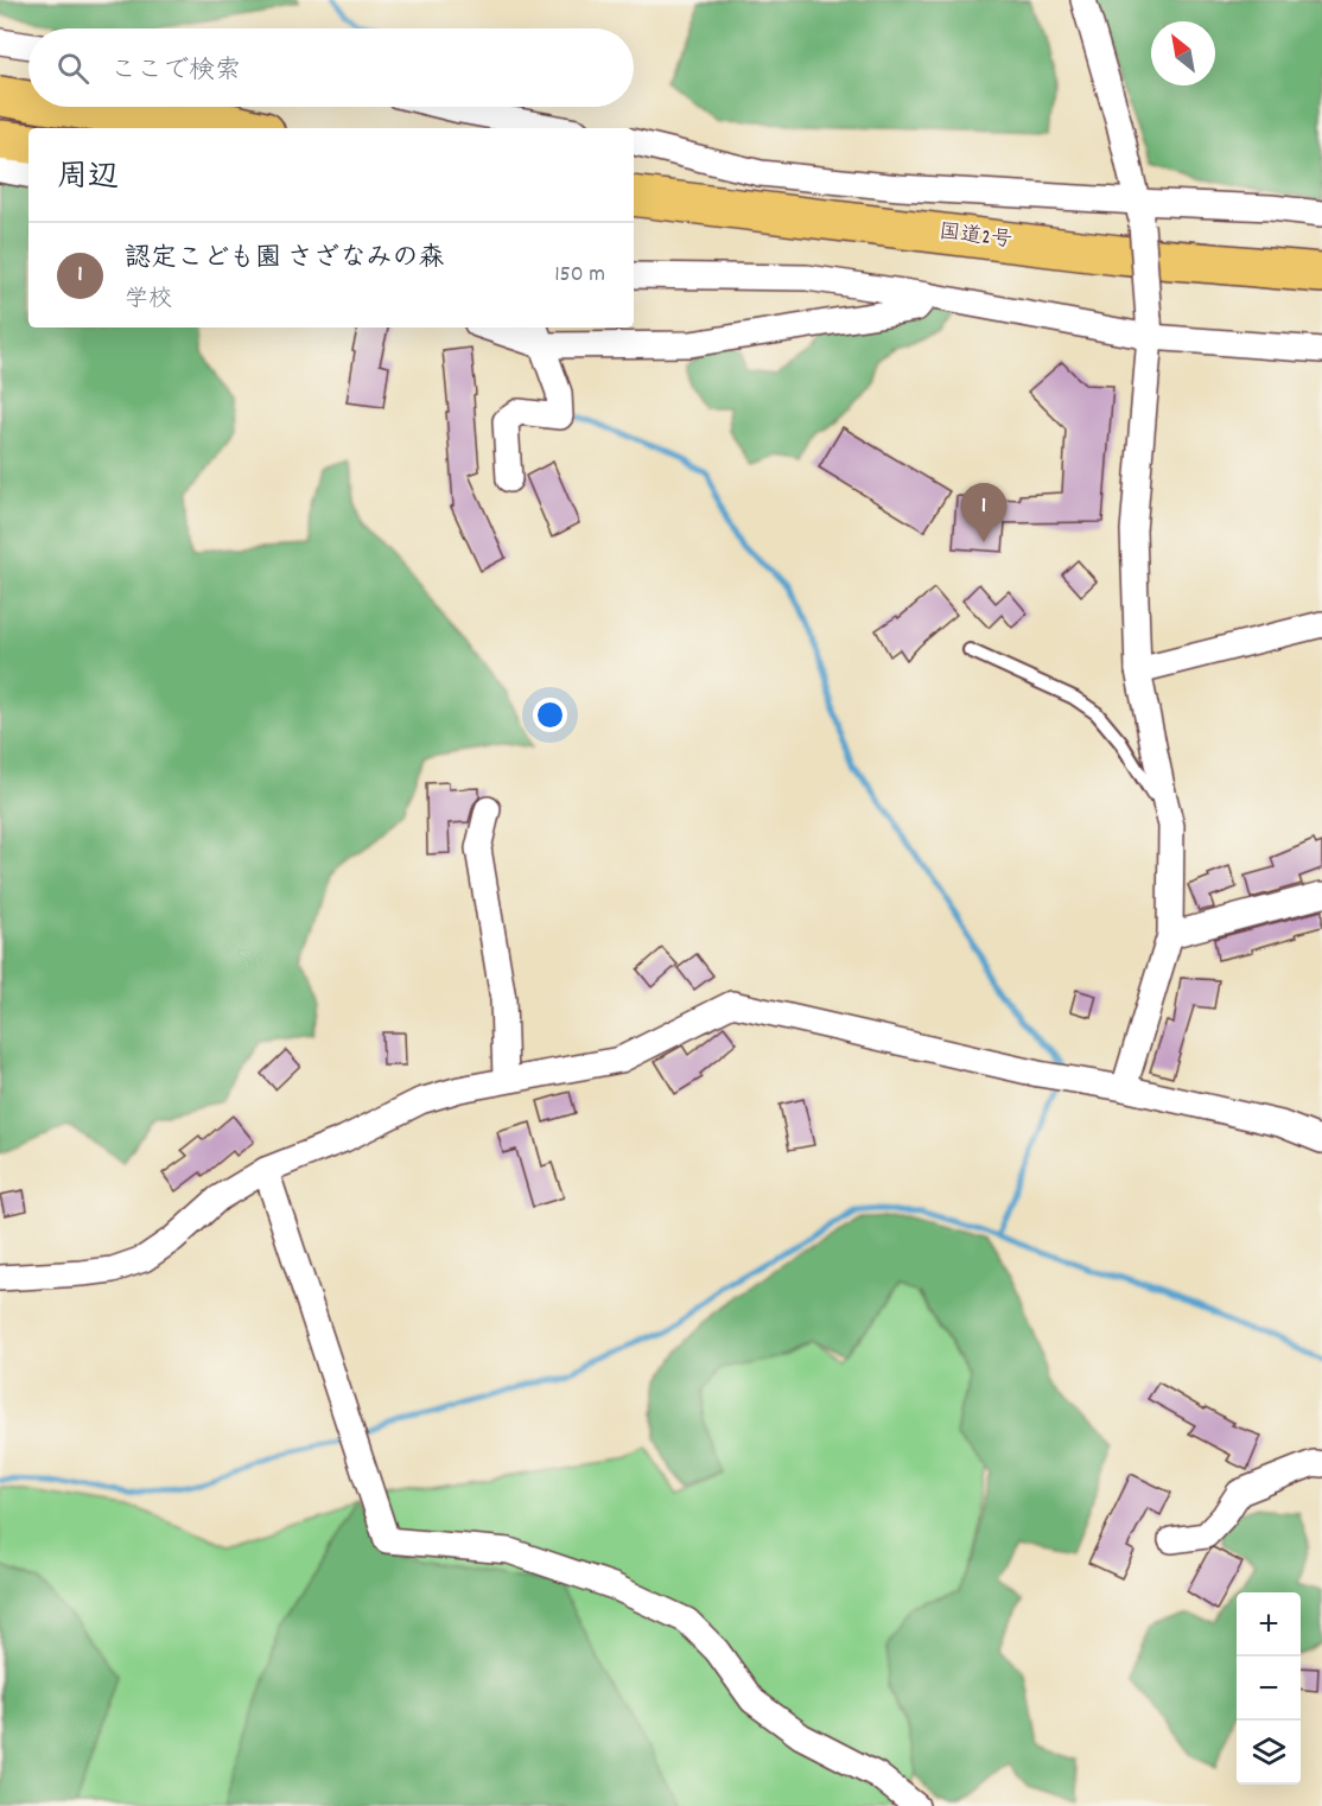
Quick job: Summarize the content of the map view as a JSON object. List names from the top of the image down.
{
  "streets": {
    "highway": ["国道2号"]
  },
  "north": "top left",
  "page": {
    "search": "ここで検索",
    "heading": "周辺",
    "list": [
      {
        "mark": "1",
        "name": "認定こども園 さざなみの森",
        "note": "学校",
        "value": "150 m"
      }
    ],
    "pins": "1",
    "map_buttons": ["+", "−"]
  }
}
